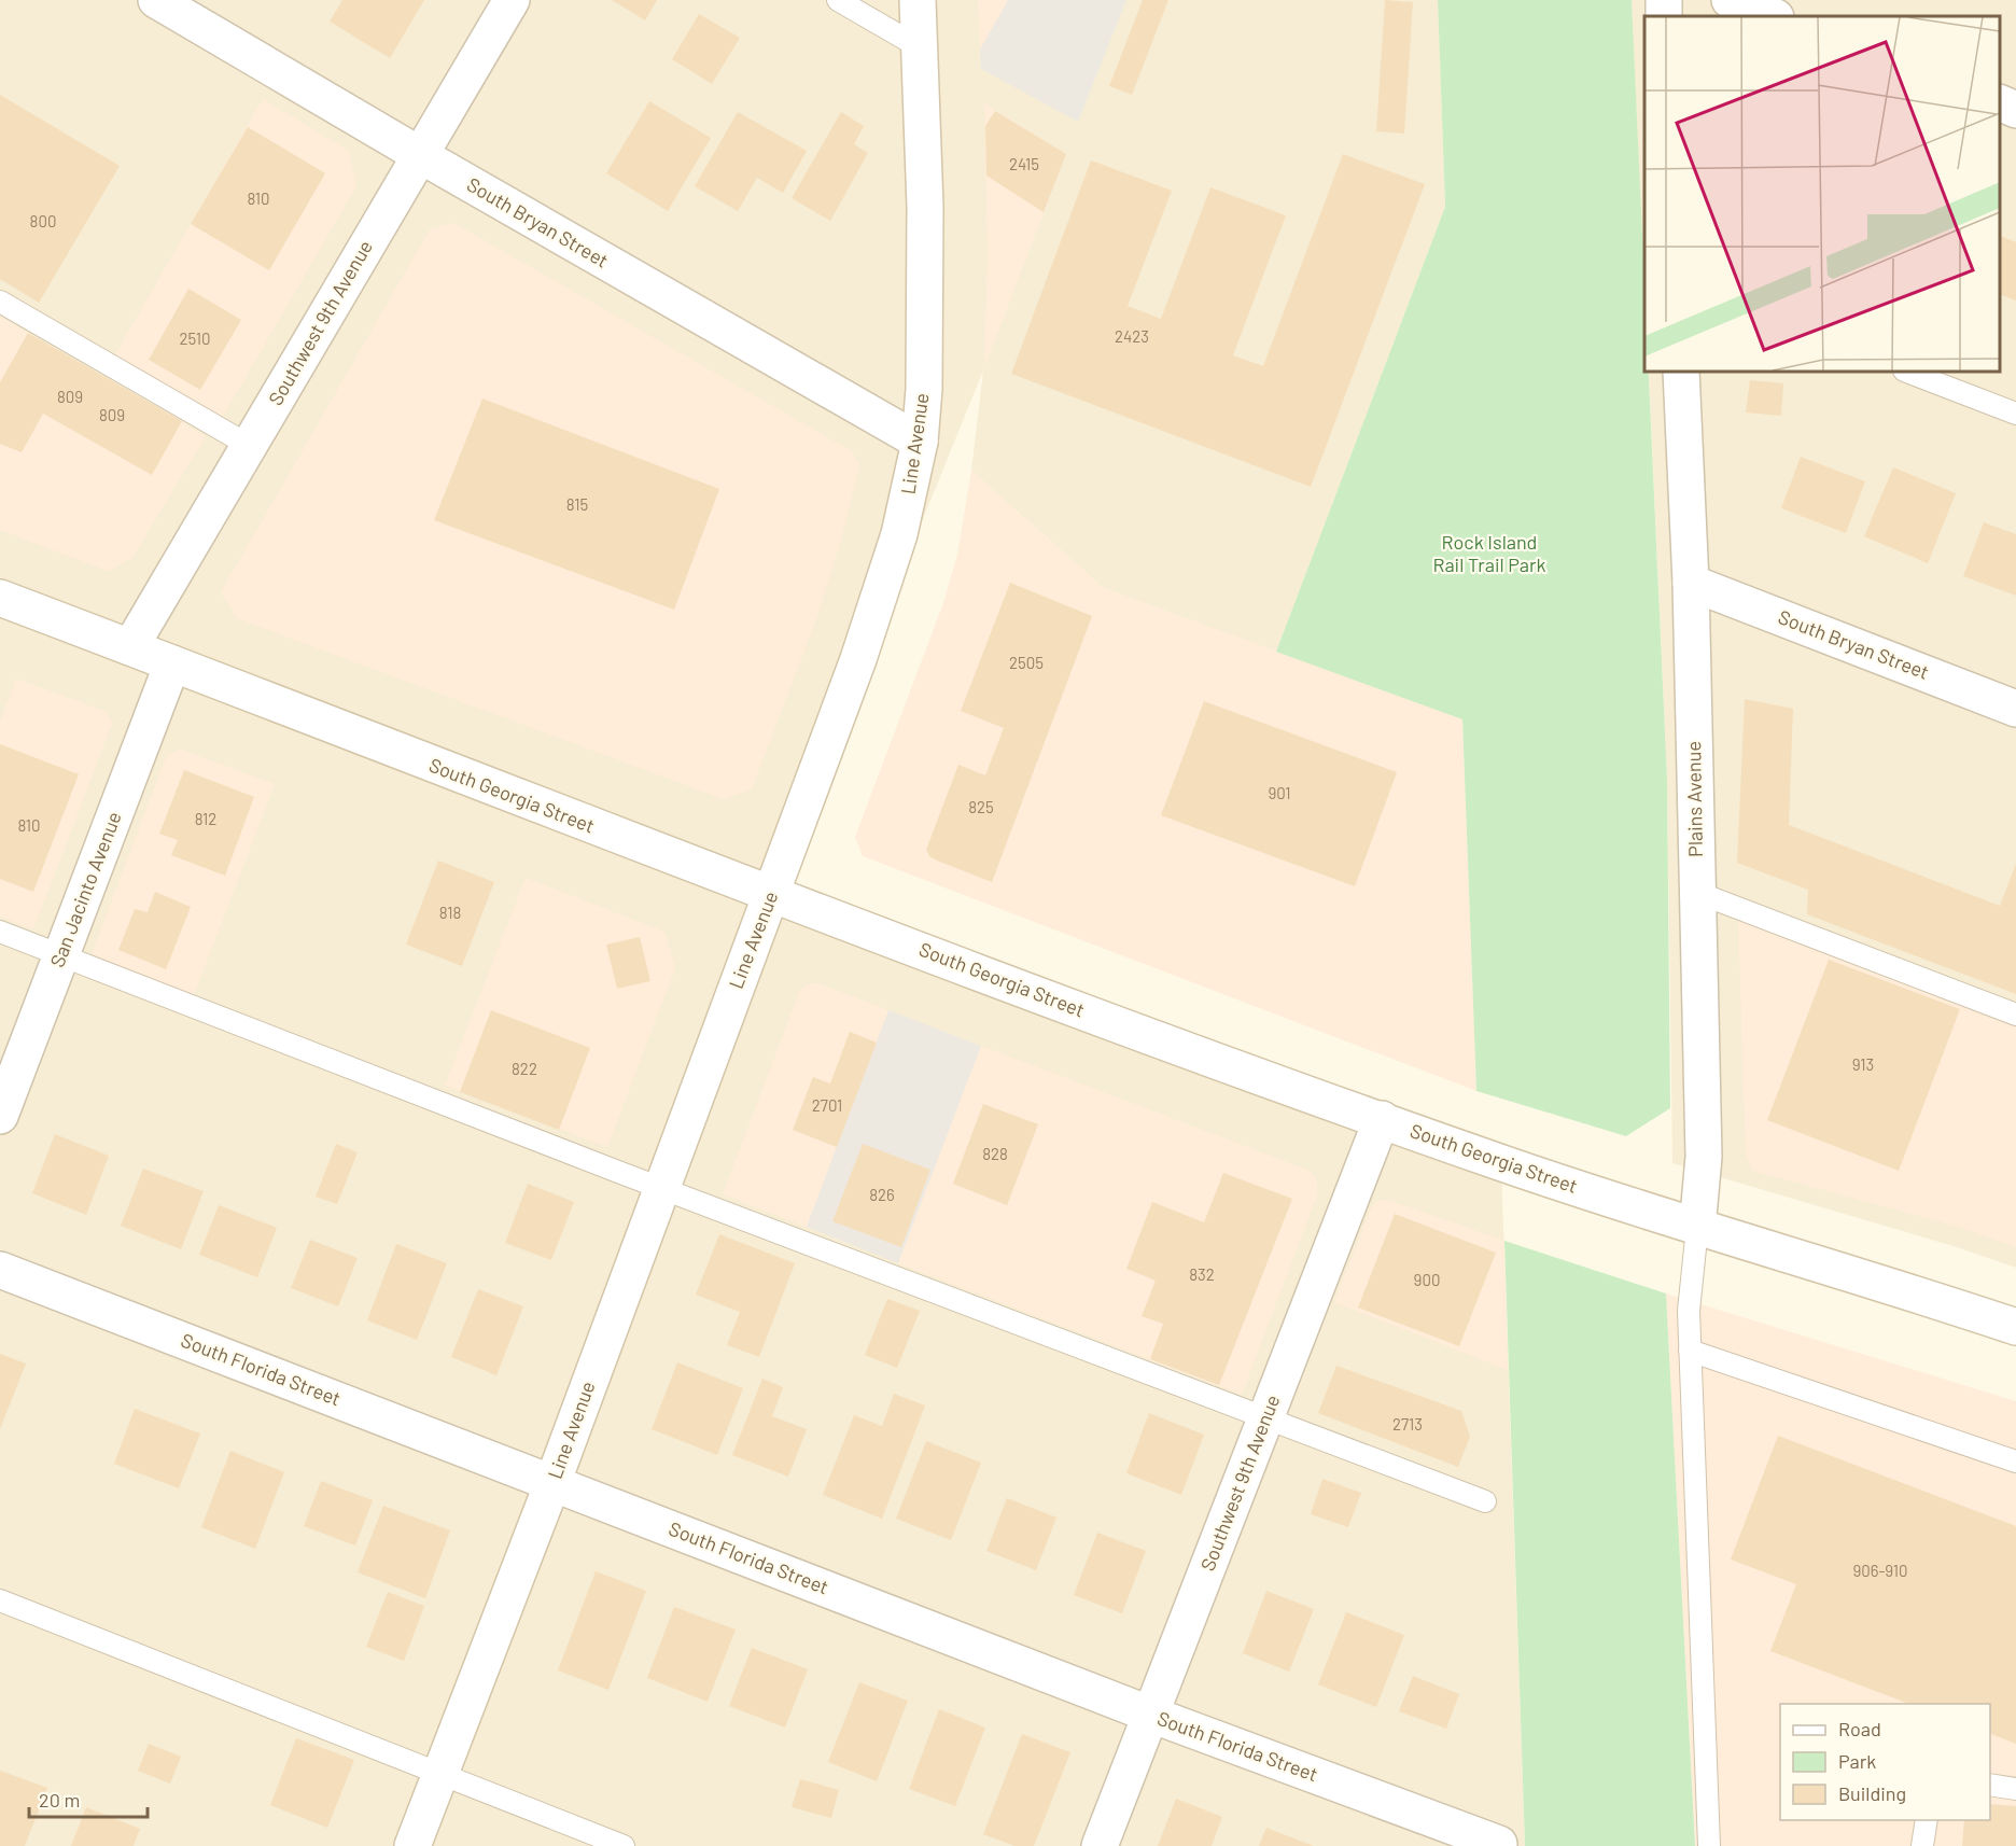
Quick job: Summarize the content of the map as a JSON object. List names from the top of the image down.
{
  "streets": {
    "street": [
      "South Bryan Street",
      "Southwest 9th Avenue",
      "Line Avenue",
      "South Georgia Street",
      "Plains Avenue",
      "San Jacinto Avenue",
      "South Florida Street"
    ]
  },
  "crossings": [
    ["South Bryan Street", "Southwest 9th Avenue"],
    ["South Bryan Street", "Line Avenue"],
    ["South Bryan Street", "Plains Avenue"],
    ["Southwest 9th Avenue", "South Georgia Street"],
    ["Southwest 9th Avenue", "South Florida Street"],
    ["Line Avenue", "South Georgia Street"],
    ["Line Avenue", "South Florida Street"],
    ["South Georgia Street", "Plains Avenue"],
    ["South Georgia Street", "San Jacinto Avenue"]
  ],
  "parks": ["Rock Island Rail Trail Park"],
  "house_numbers": [
    "2415",
    "810",
    "800",
    "2423",
    "2510",
    "809",
    "809",
    "815",
    "2505",
    "901",
    "825",
    "812",
    "810",
    "818",
    "913",
    "822",
    "2701",
    "828",
    "826",
    "832",
    "900",
    "2713",
    "906-910"
  ],
  "legend": ["Road", "Park", "Building"],
  "scale_bar": "20 m"
}
